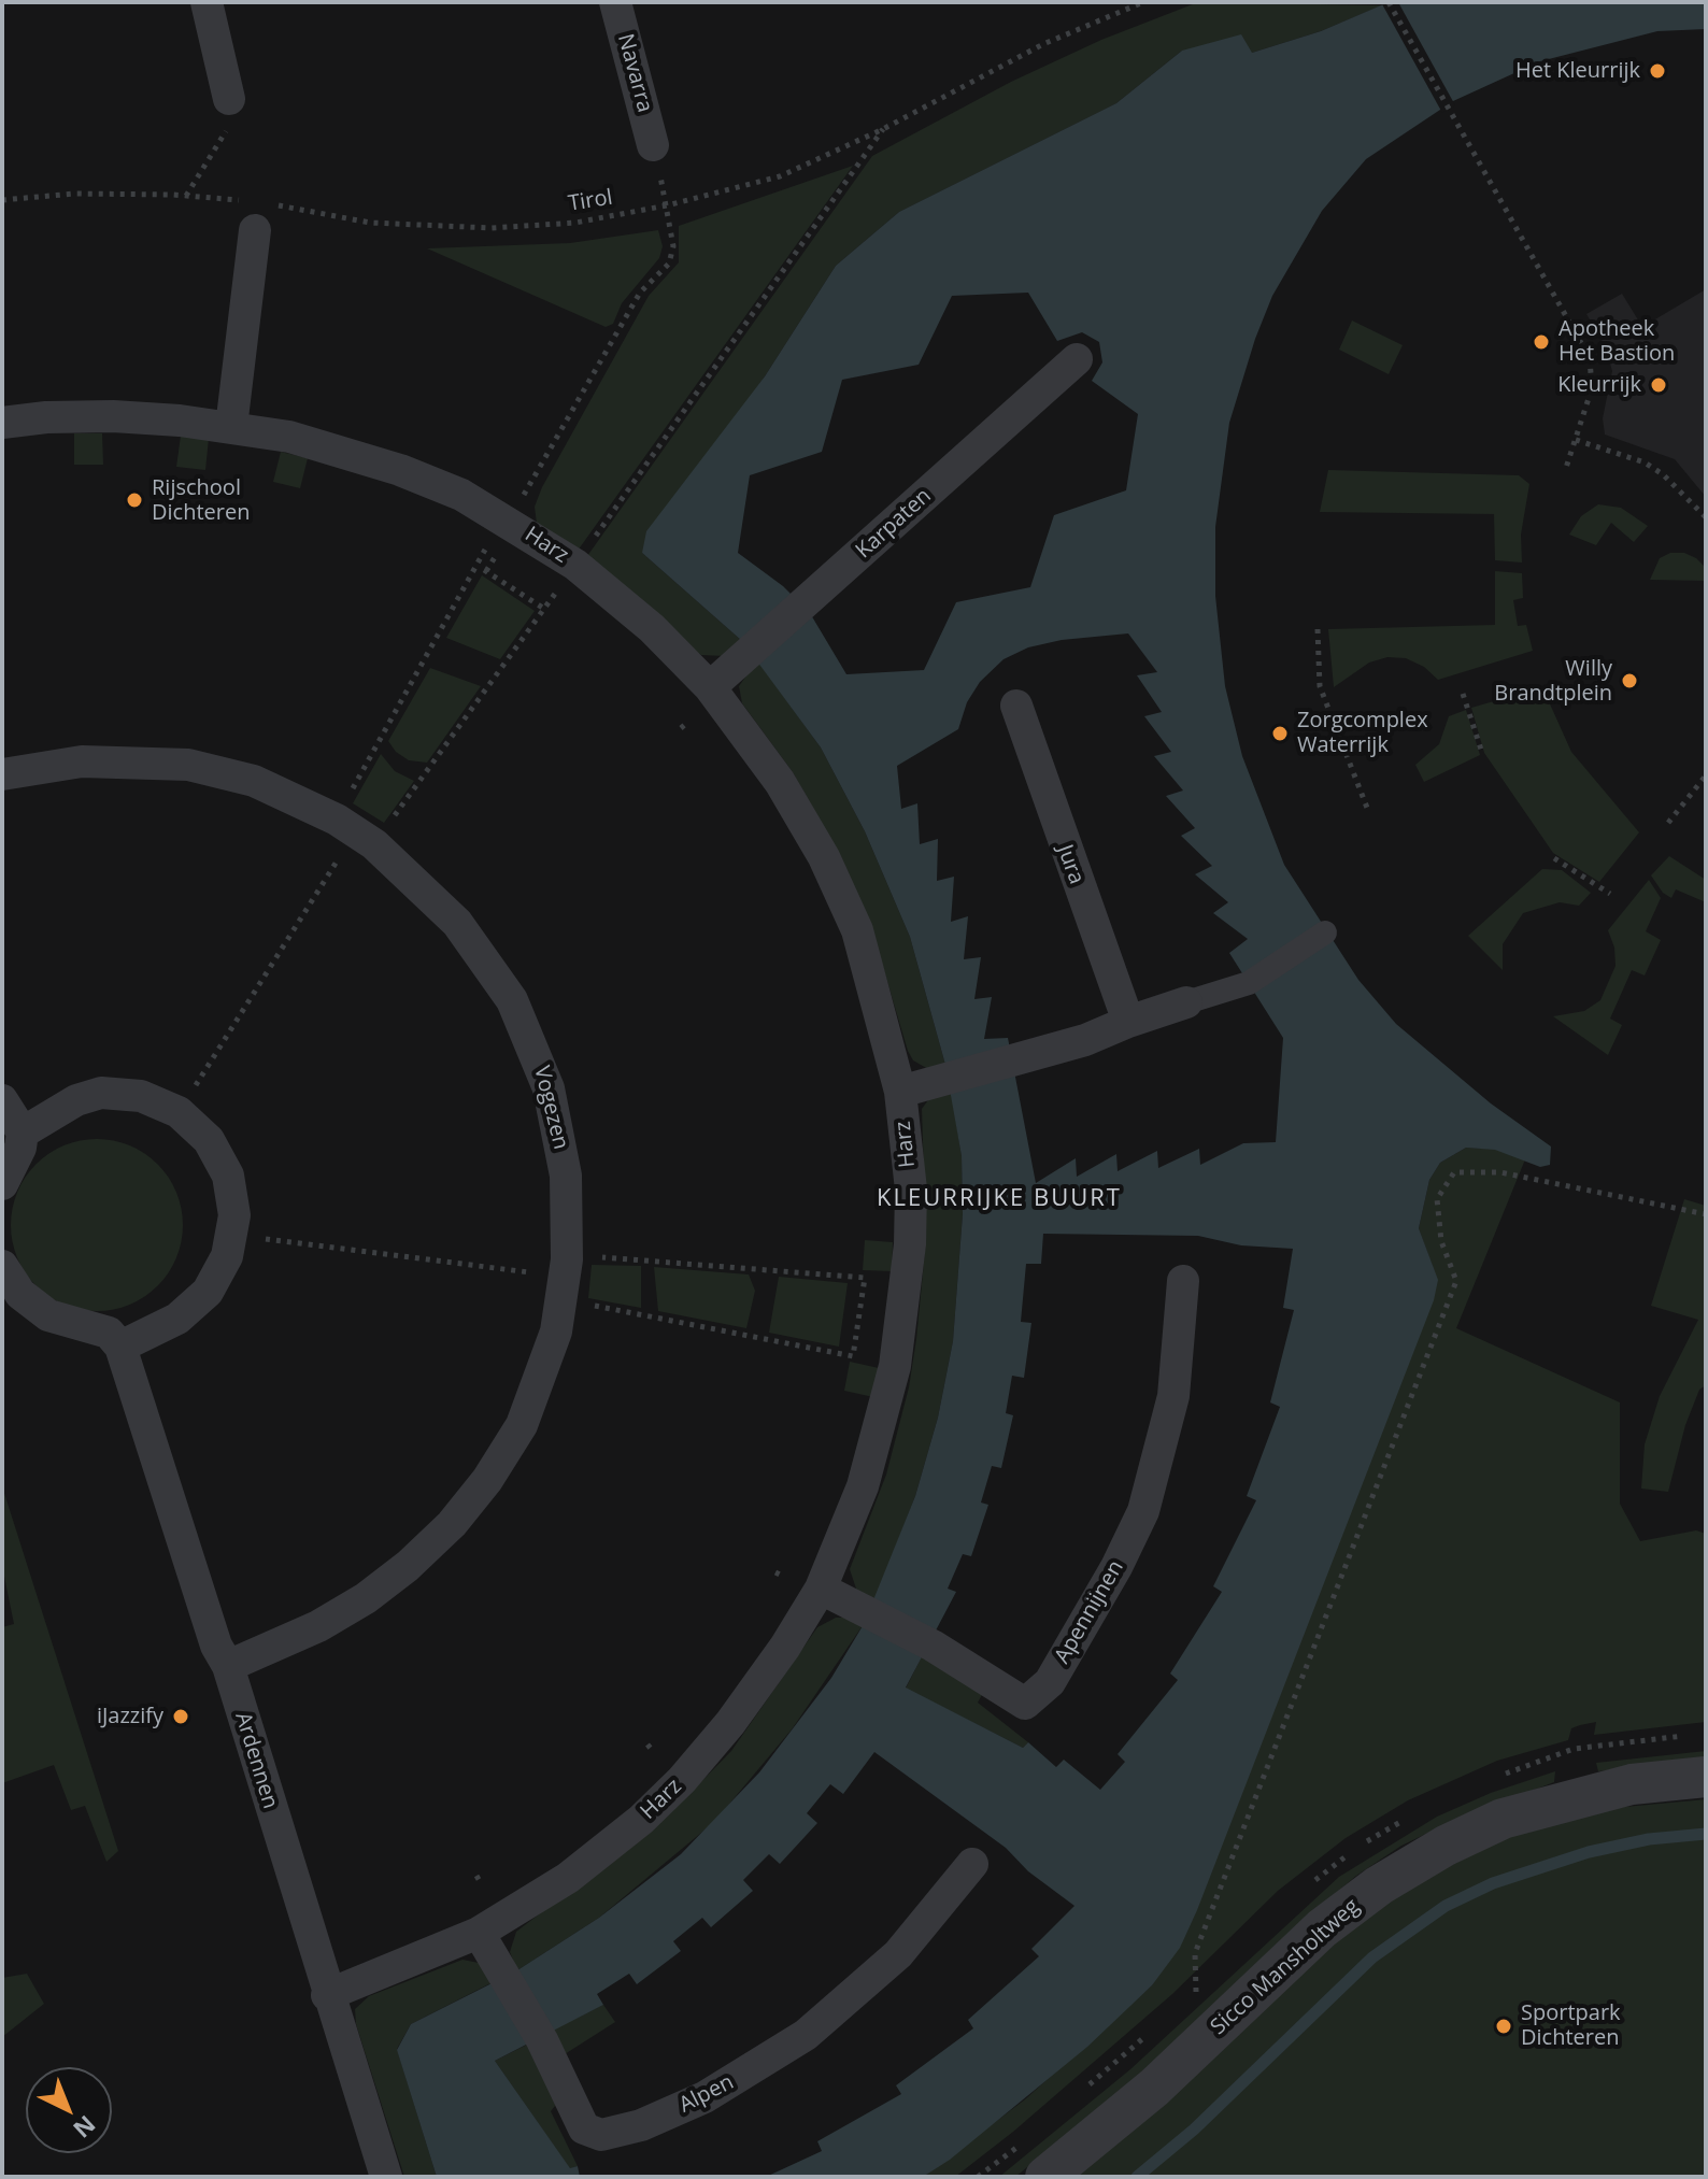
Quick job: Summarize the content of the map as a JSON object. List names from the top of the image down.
{
  "streets": {
    "street": [
      "Navarra",
      "Karpaten",
      "Harz",
      "Jura",
      "Vogezen",
      "Apennijnen",
      "Ardennen",
      "Sicco Mansholtweg",
      "Alpen"
    ],
    "path": ["Tirol"]
  },
  "crossings": [
    ["Karpaten", "Harz"],
    ["Harz", "Apennijnen"],
    ["Harz", "Ardennen"],
    ["Harz", "Alpen"],
    ["Vogezen", "Ardennen"]
  ],
  "districts": ["KLEURRIJKE BUURT"],
  "places": [
    "Het Kleurrijk",
    "Apotheek Het Bastion",
    "Kleurrijk",
    "Rijschool Dichteren",
    "Willy Brandtplein",
    "Zorgcomplex Waterrijk",
    "iJazzify",
    "Sportpark Dichteren"
  ],
  "north": "bottom right"
}
